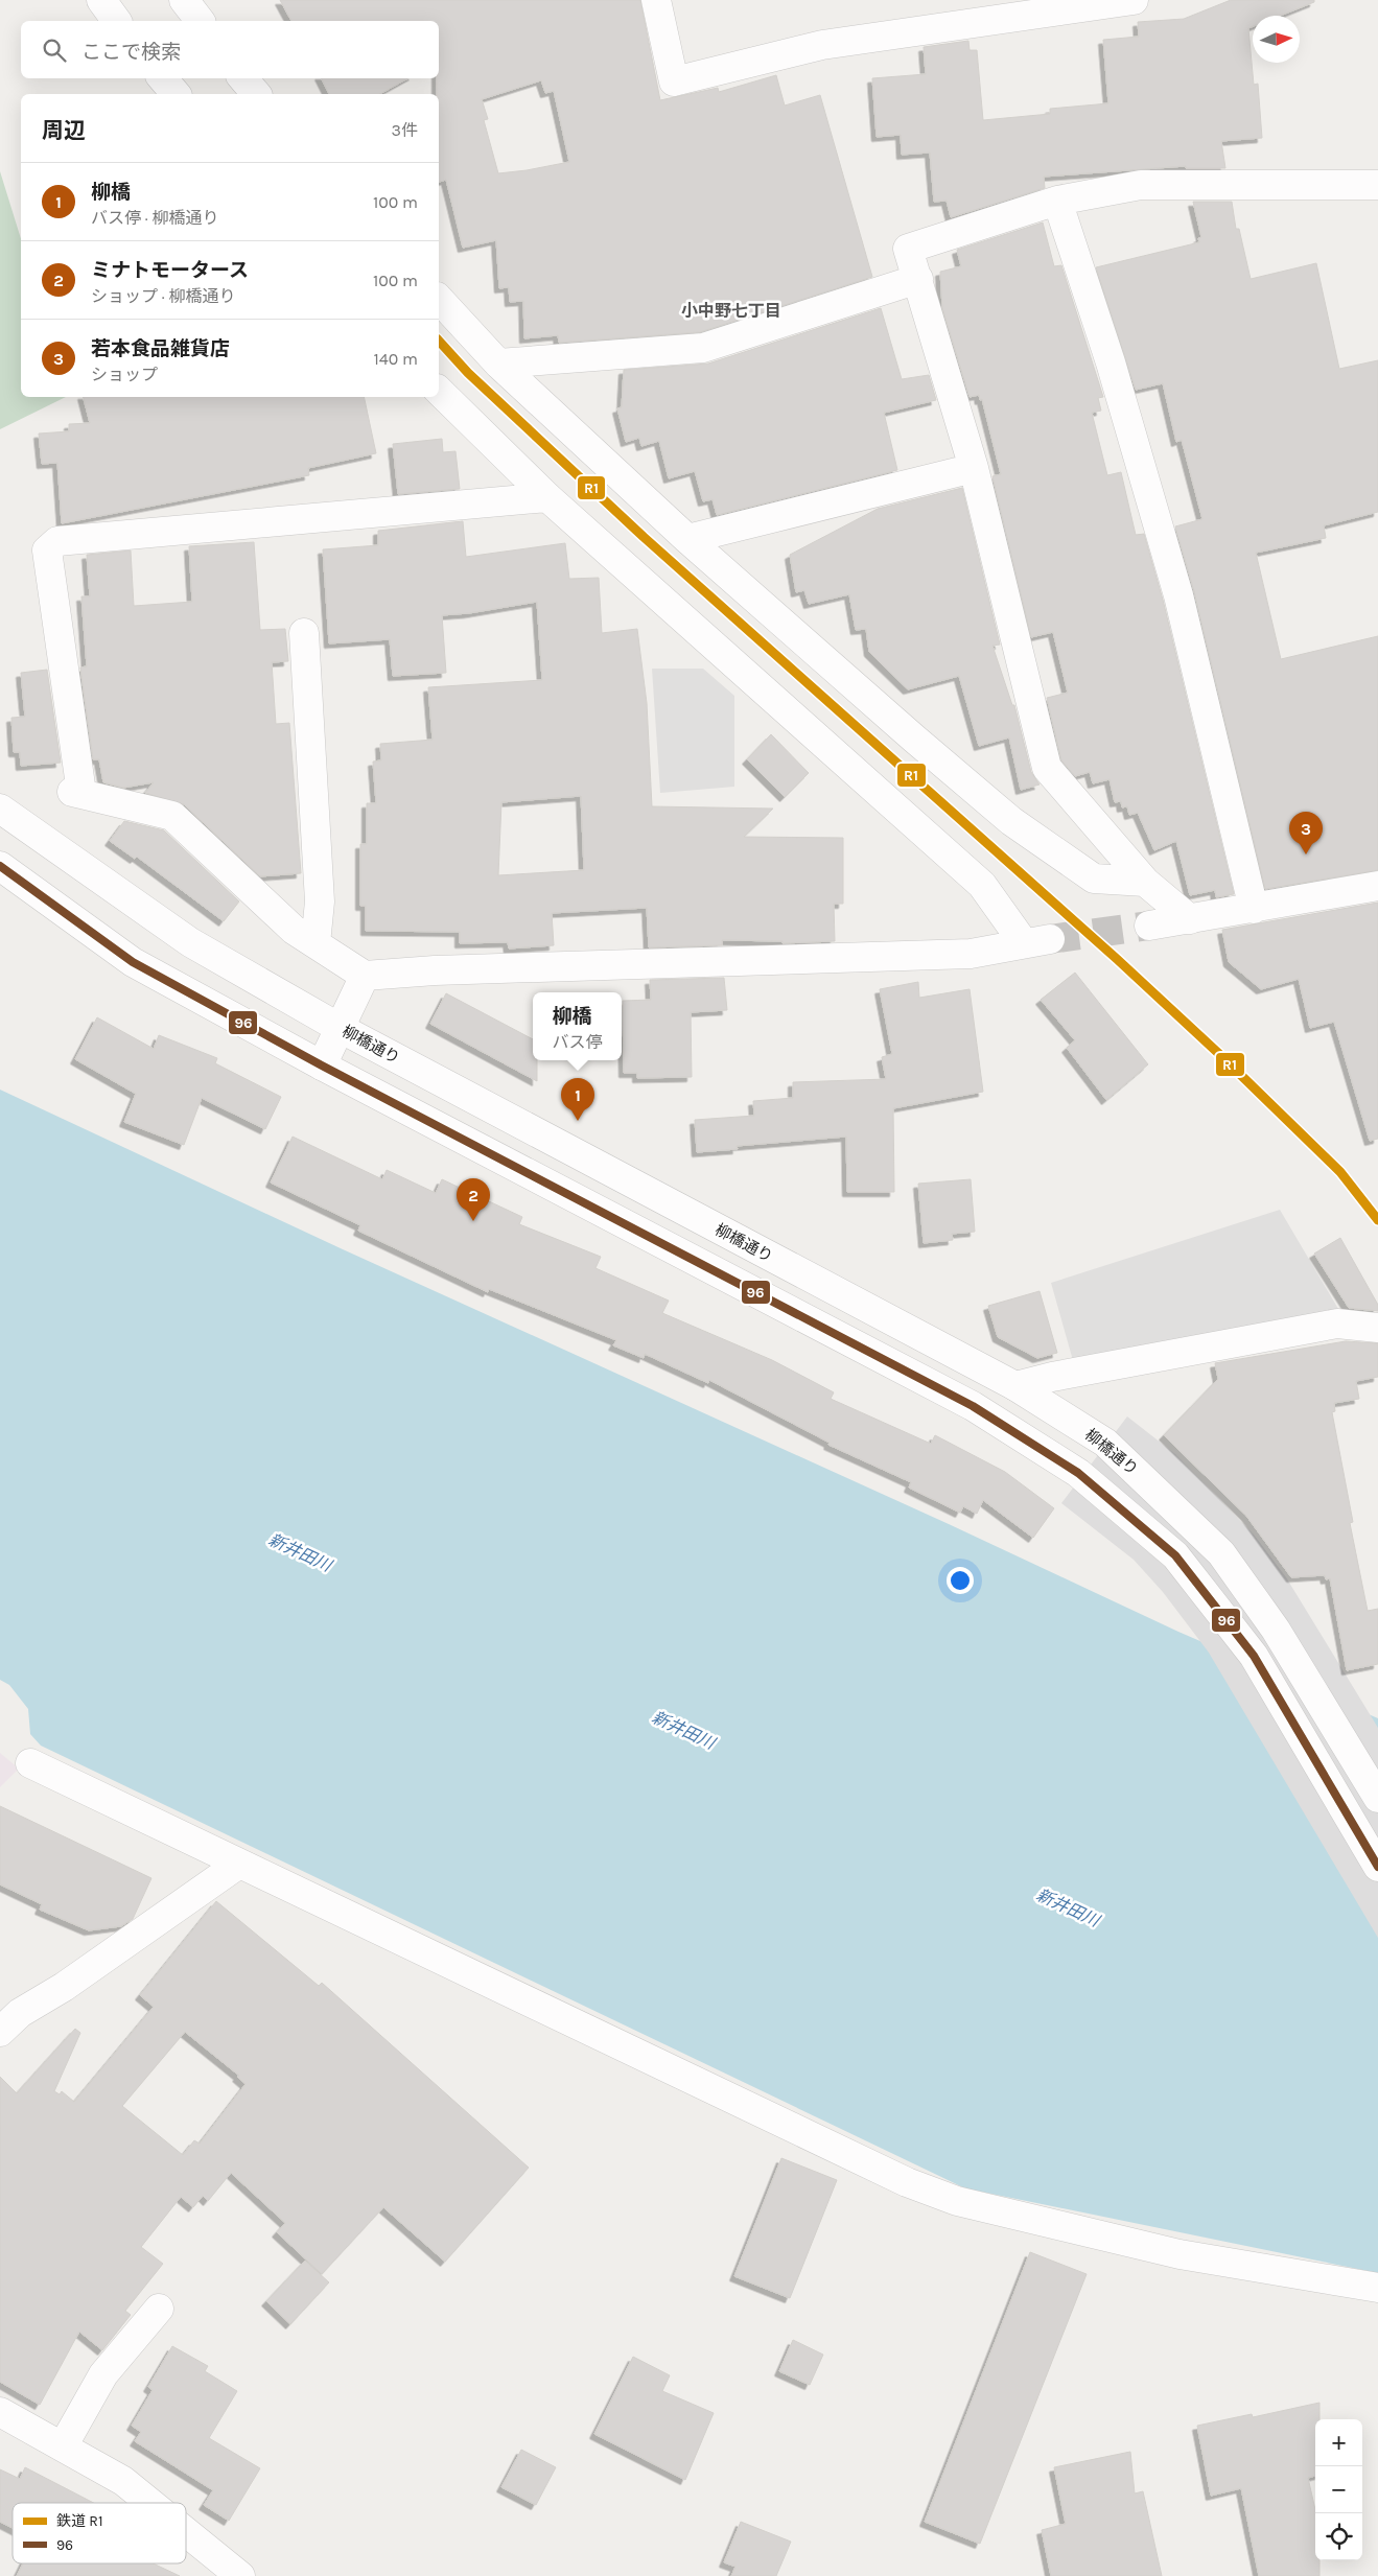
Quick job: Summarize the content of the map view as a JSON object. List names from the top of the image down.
{
  "streets": {
    "street": ["柳橋通り"]
  },
  "districts": ["小中野七丁目"],
  "water": ["新井田川"],
  "lines": ["rail line R1", "transit line 96"],
  "legend": ["鉄道 R1", "96"],
  "north": "right",
  "page": {
    "search": "ここで検索",
    "heading": ["周辺", "3件"],
    "list": [
      {
        "mark": "1",
        "name": "柳橋",
        "note": "バス停 · 柳橋通り",
        "value": "100 m"
      },
      {
        "mark": "2",
        "name": "ミナトモータース",
        "note": "ショップ · 柳橋通り",
        "value": "100 m"
      },
      {
        "mark": "3",
        "name": "若本食品雑貨店",
        "note": "ショップ",
        "value": "140 m"
      }
    ],
    "pins": ["3", "1", "2"],
    "popup": ["柳橋", "バス停"],
    "map_buttons": ["+", "−"]
  }
}
